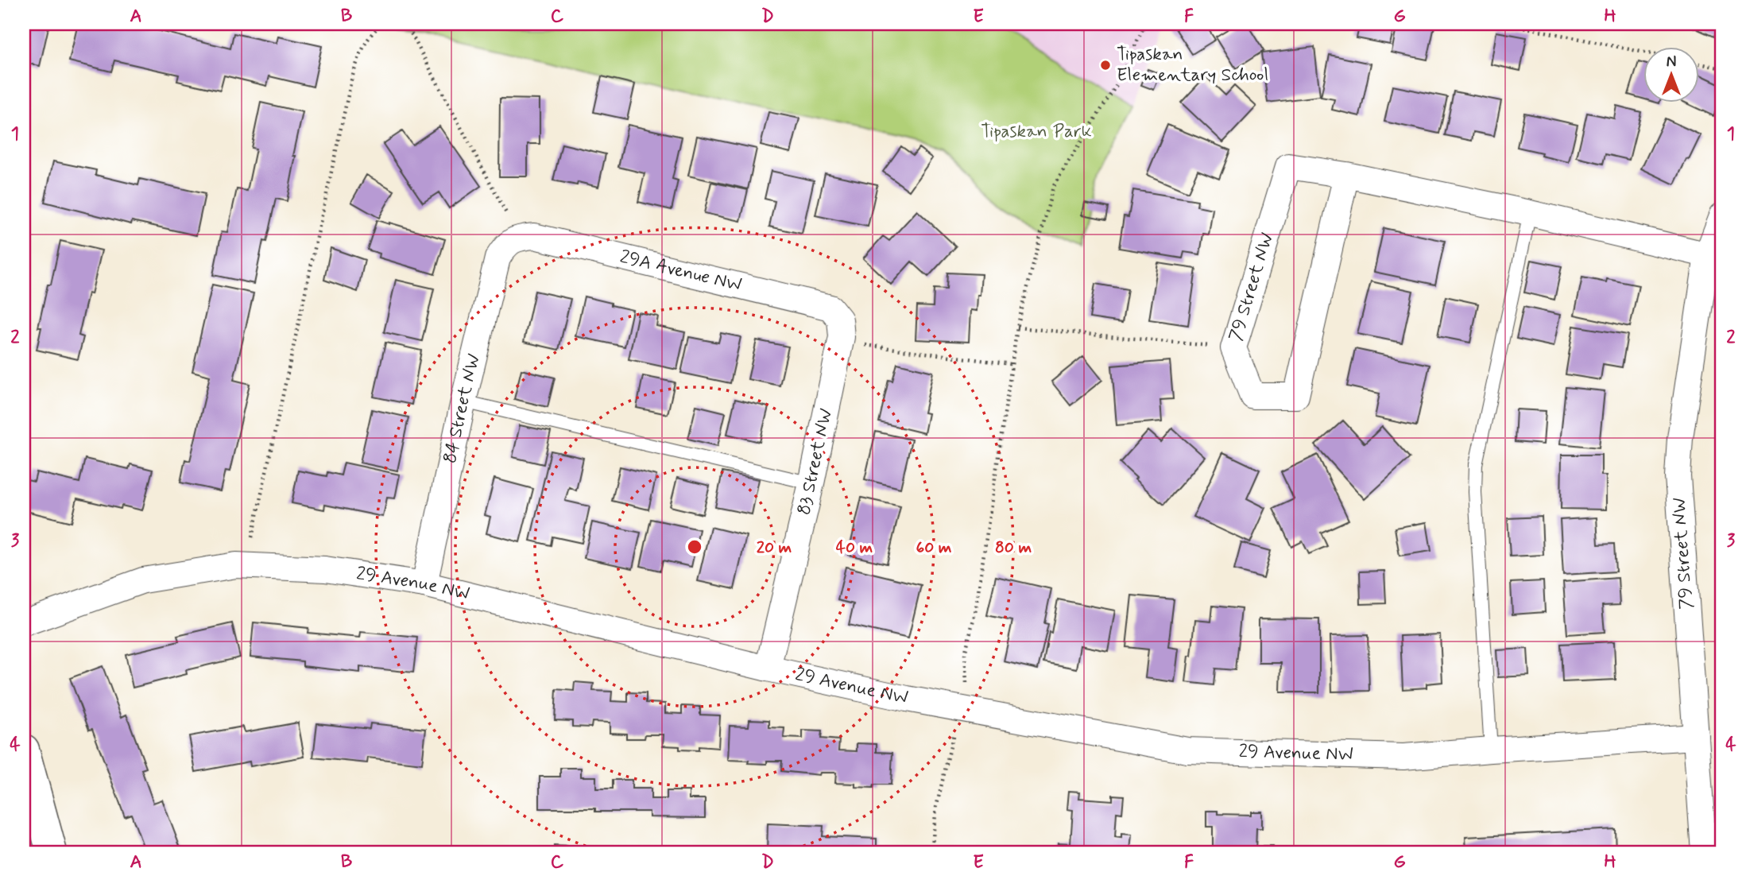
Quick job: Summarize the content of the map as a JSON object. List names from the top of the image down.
{
  "streets": {
    "street": [
      "29A Avenue NW",
      "79 Street NW",
      "84 Street NW",
      "83 Street NW",
      "29 Avenue NW"
    ]
  },
  "crossings": [
    ["29A Avenue NW", "84 Street NW"],
    ["29A Avenue NW", "83 Street NW"],
    ["79 Street NW", "29 Avenue NW"],
    ["84 Street NW", "29 Avenue NW"],
    ["83 Street NW", "29 Avenue NW"]
  ],
  "parks": ["Tipaskan Park"],
  "places": ["Tipaskan Elementary School"],
  "north": "top",
  "grid": {
    "columns": [
      "A",
      "B",
      "C",
      "D",
      "E",
      "F",
      "G",
      "H"
    ],
    "rows": [
      "1",
      "2",
      "3",
      "4"
    ]
  },
  "rings": [
    "20 m",
    "40 m",
    "60 m",
    "80 m"
  ]
}
